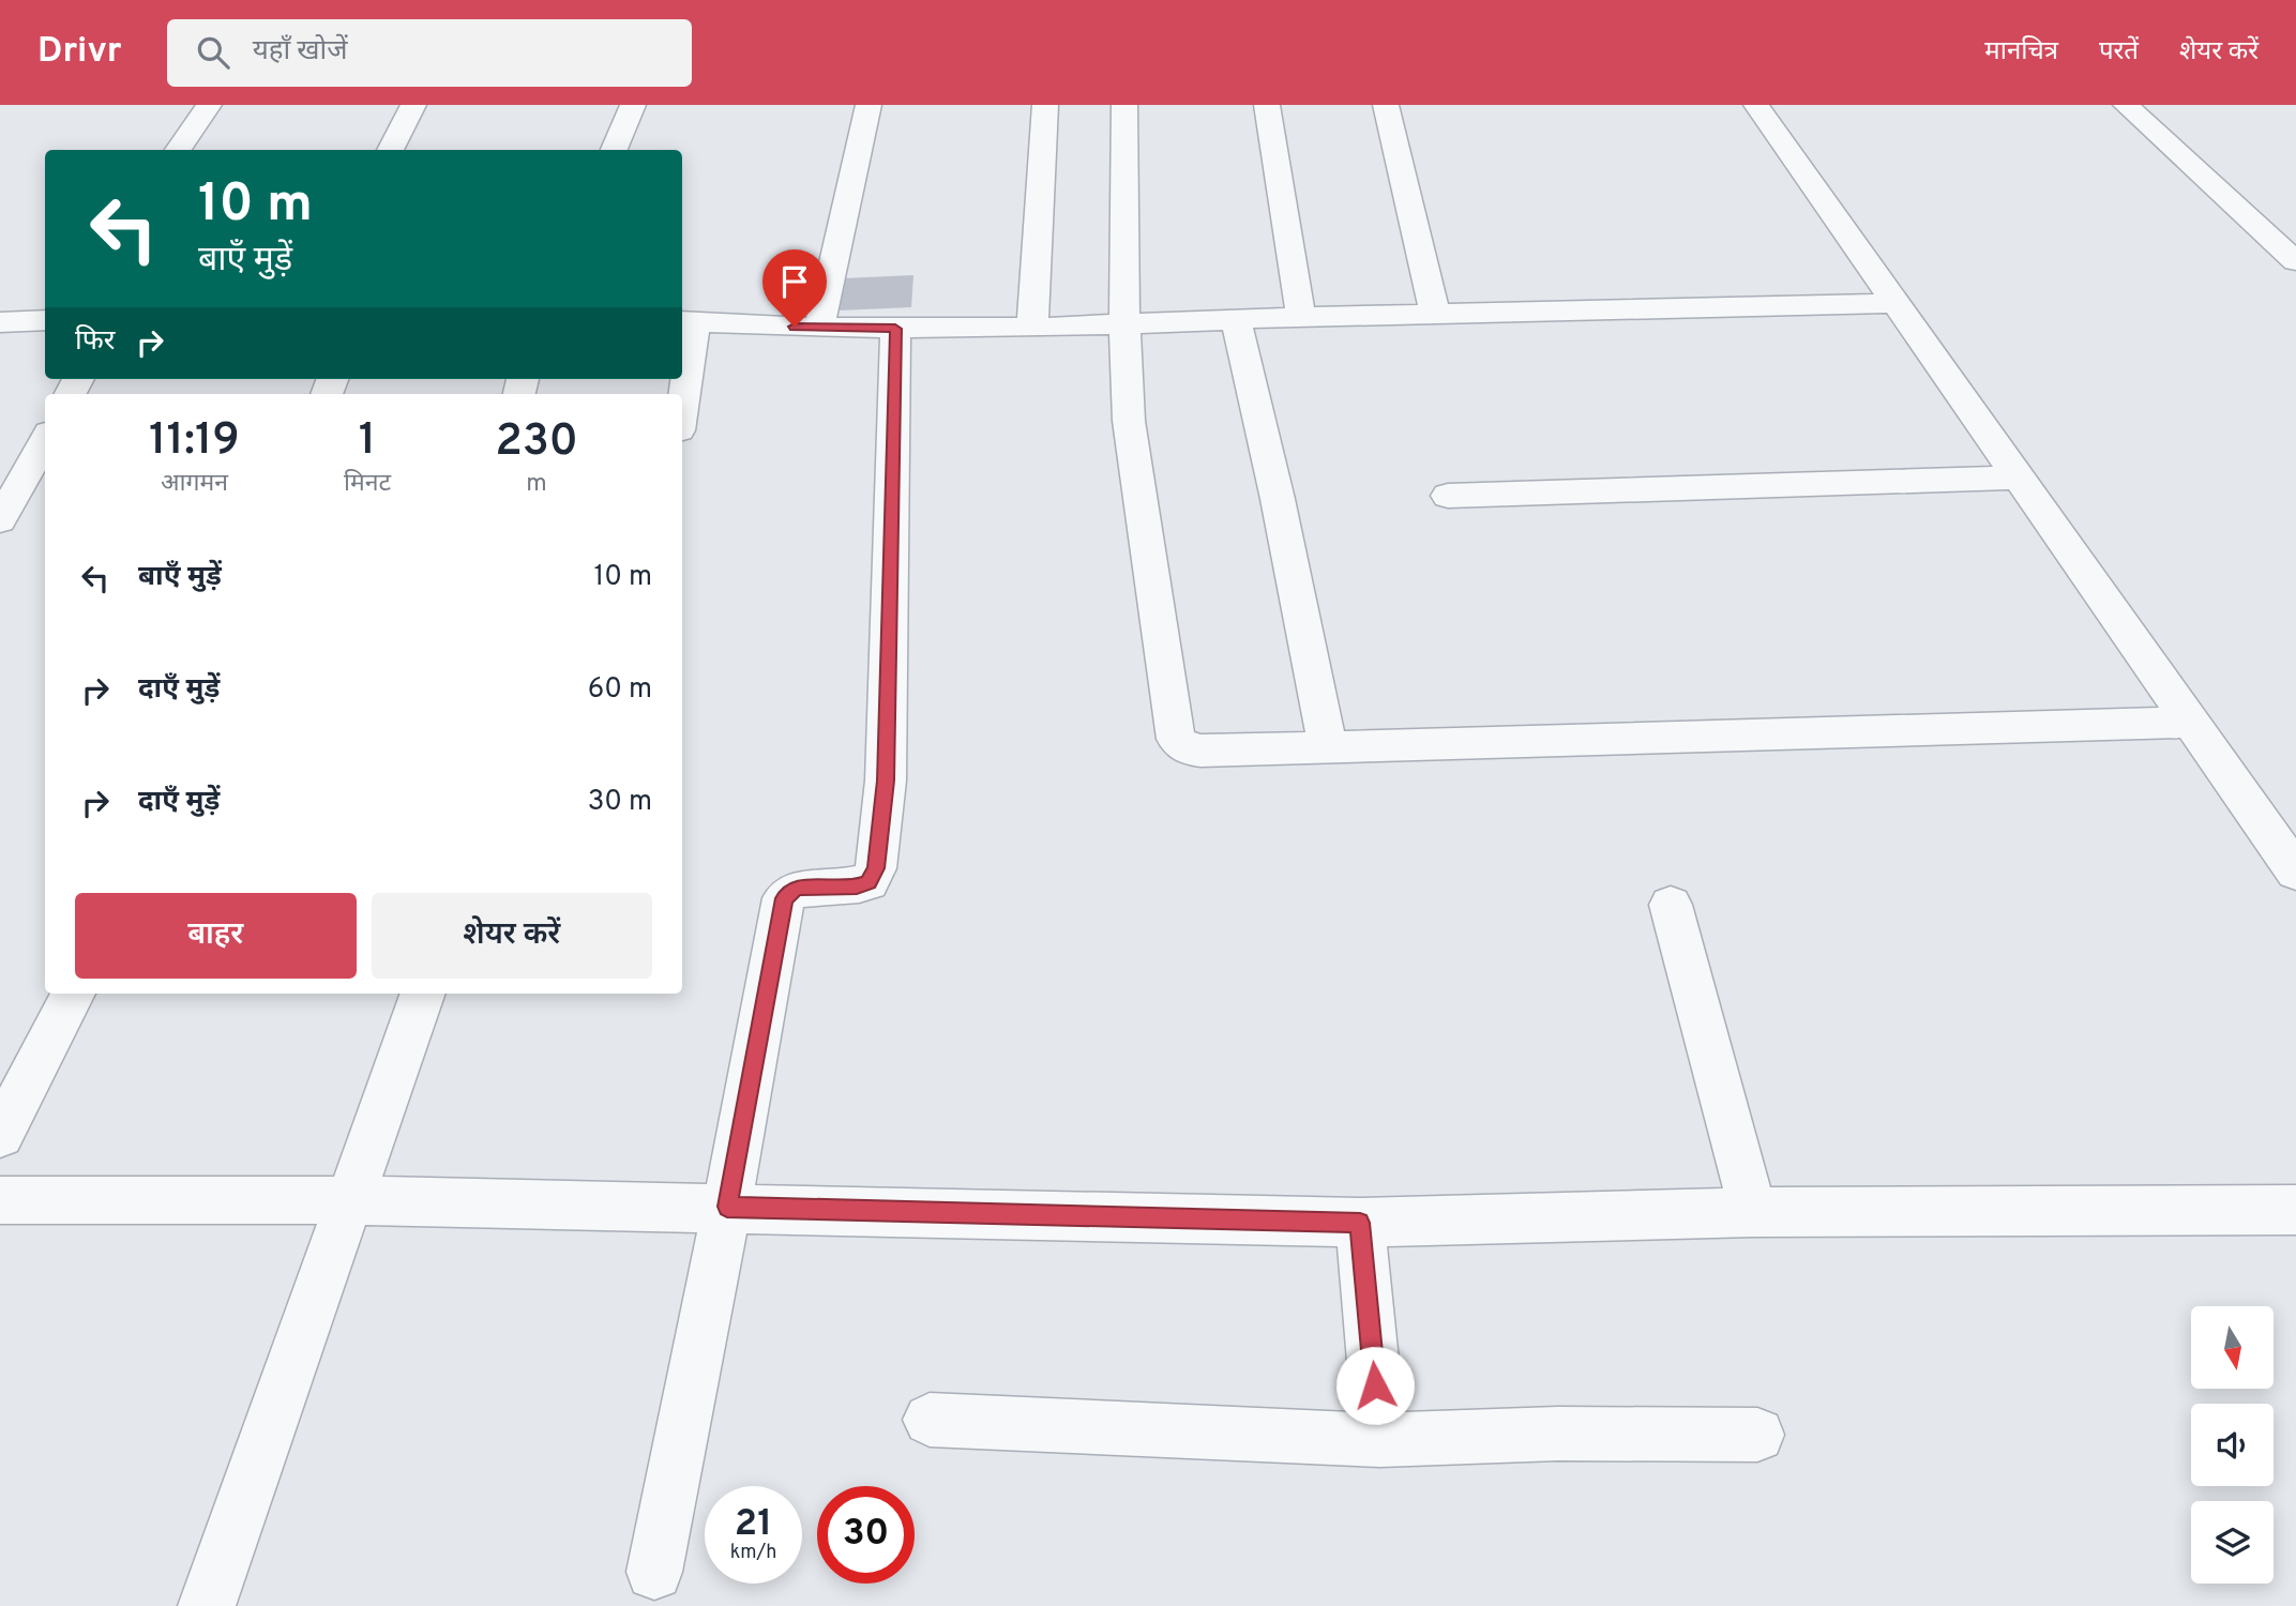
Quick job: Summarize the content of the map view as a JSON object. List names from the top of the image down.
{
  "north": "bottom",
  "page": {
    "header": "Drivr",
    "search": "यहाँ खोजें",
    "nav": ["मानचित्र", "परतें", "शेयर करें"],
    "turn": ["10 m", "बाएँ मुड़ें"],
    "then": "फिर",
    "eta": [
      "11:19",
      "आगमन",
      "1",
      "मिनट",
      "230",
      "m"
    ],
    "list": [
      {
        "name": "बाएँ मुड़ें",
        "value": "10 m"
      },
      {
        "name": "दाएँ मुड़ें",
        "value": "60 m"
      },
      {
        "name": "दाएँ मुड़ें",
        "value": "30 m"
      }
    ],
    "buttons": ["बाहर", "शेयर करें"],
    "speed": "21 km/h",
    "limit": "30"
  }
}
